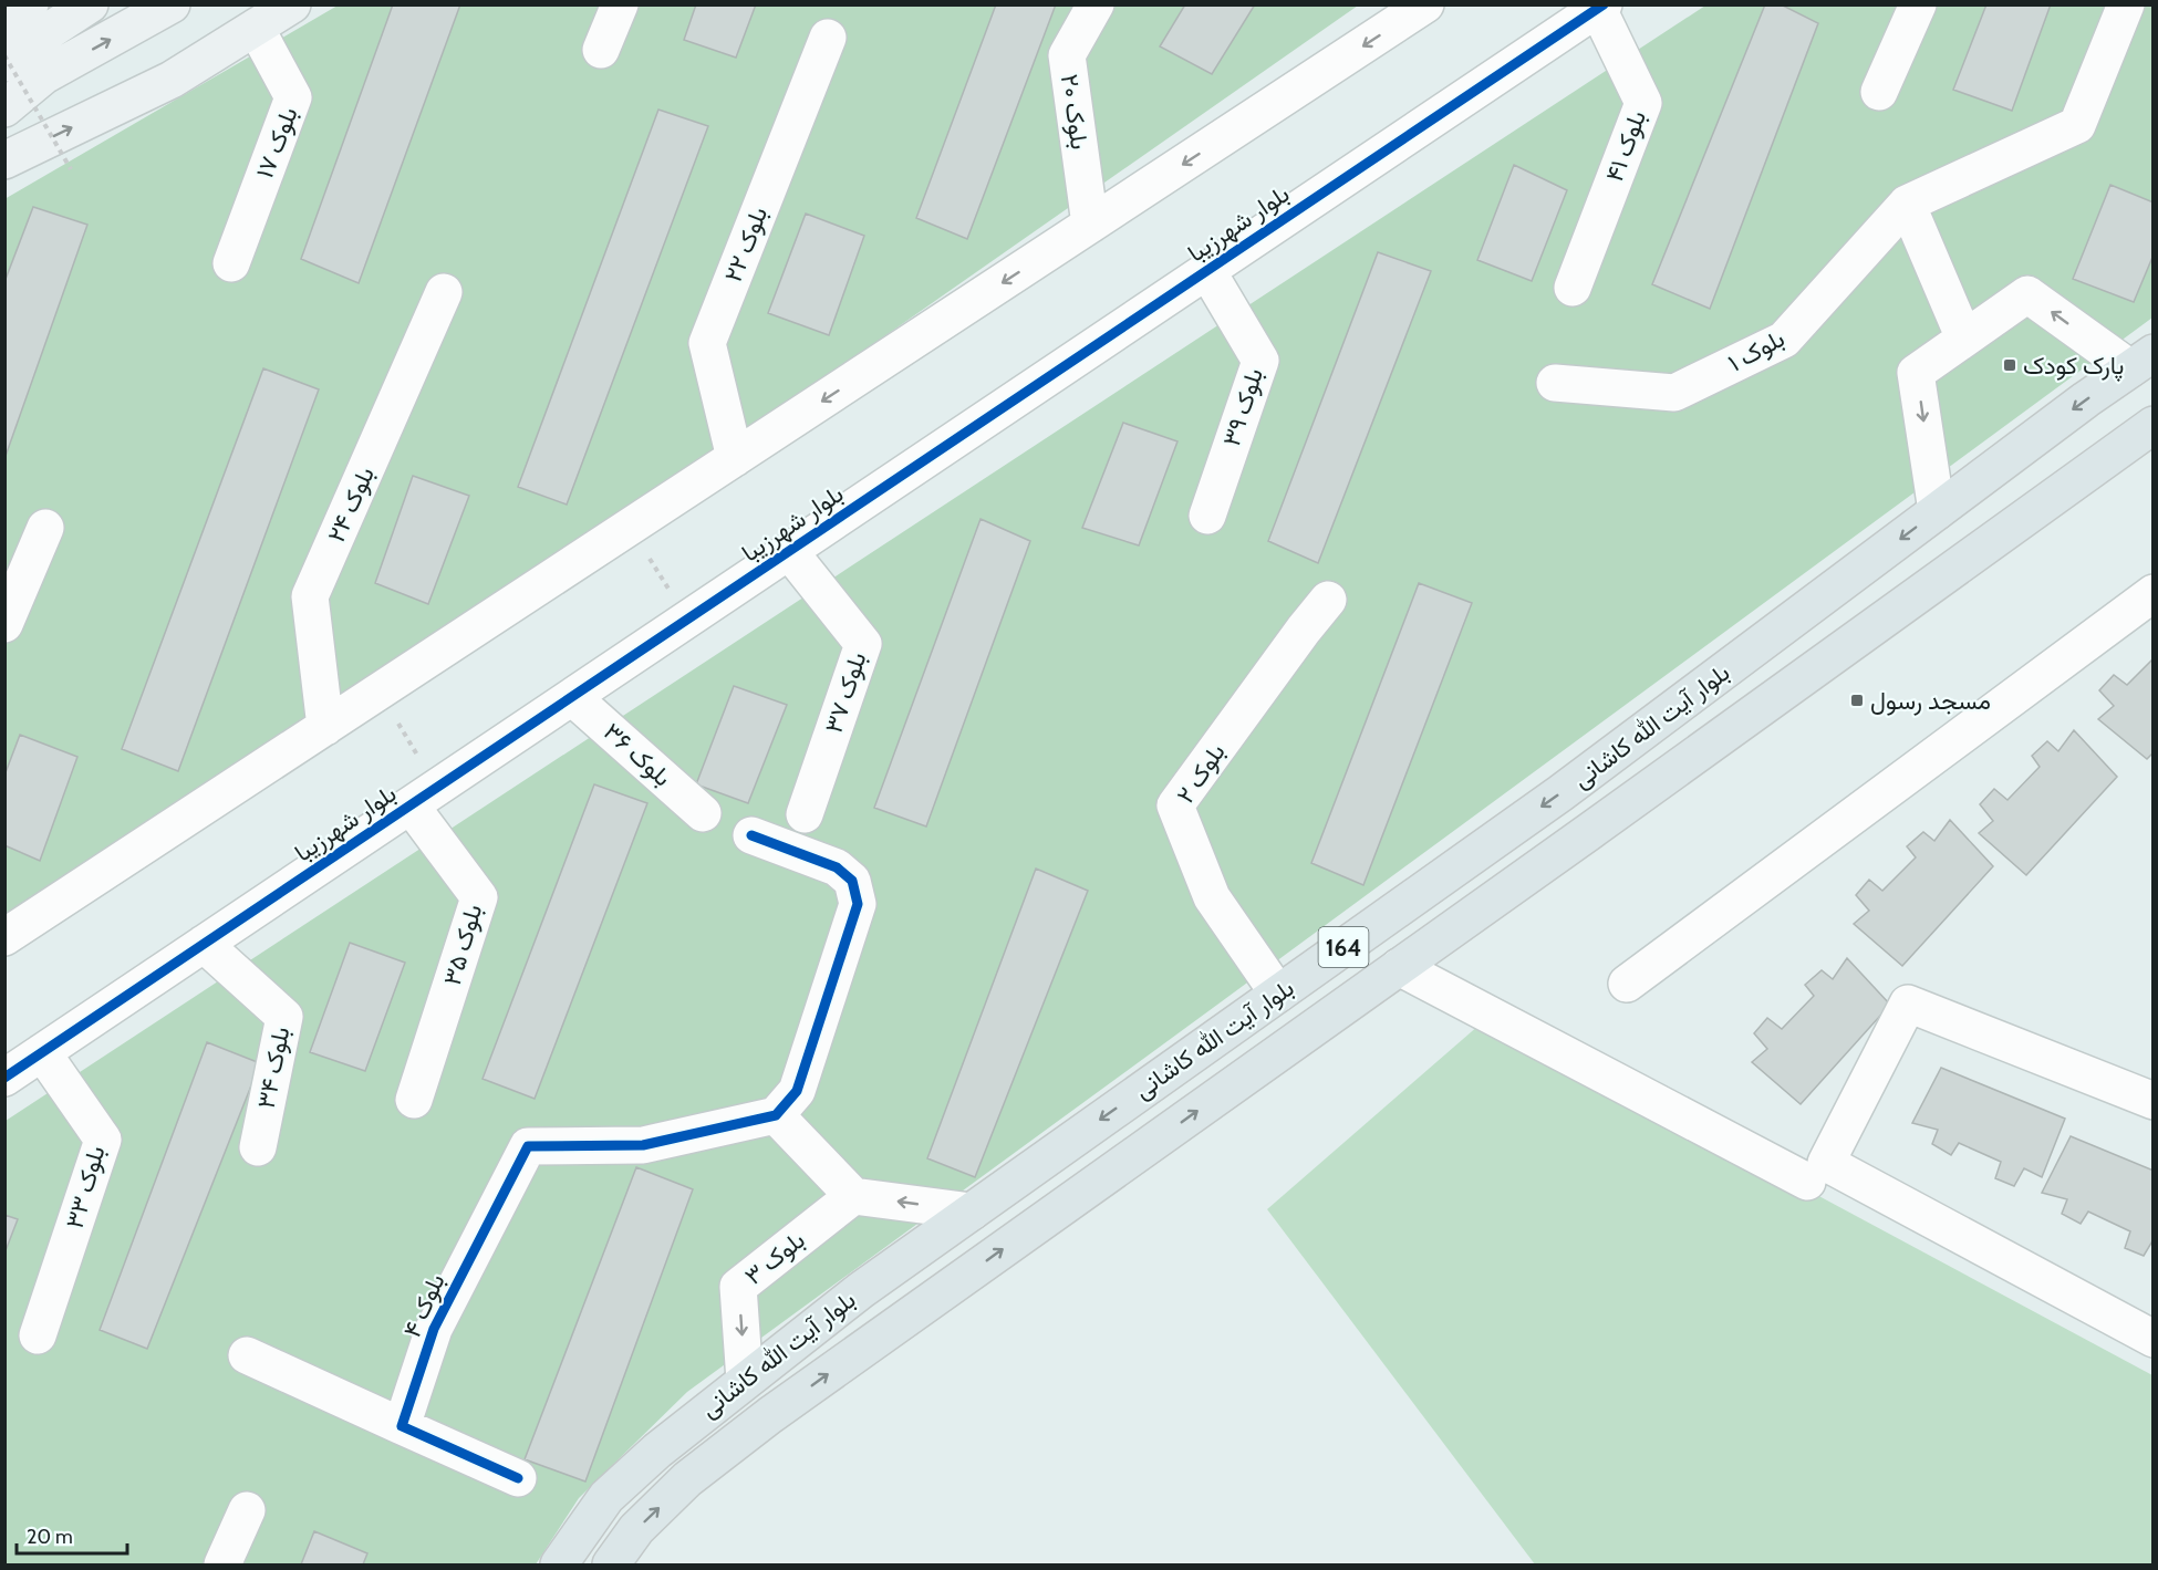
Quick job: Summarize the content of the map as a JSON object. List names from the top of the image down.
{
  "streets": {
    "main road": ["بلوار آیت الله کاشانی", "164"],
    "street": [
      "بلوک ۲۰",
      "بلوک ۱۷",
      "بلوک ۴۱",
      "بلوار شهرزیبا",
      "بلوک ۲۲",
      "بلوک ۱",
      "بلوک ۳۹",
      "بلوک ۲۴",
      "بلوک ۳۷",
      "بلوک ۳۶",
      "بلوک ۲",
      "بلوک ۳۵",
      "بلوک ۳۴",
      "بلوک ۳۳",
      "بلوک ۳",
      "بلوک ۴"
    ]
  },
  "crossings": [
    ["بلوک ۴۱", "بلوار شهرزیبا"],
    ["بلوار شهرزیبا", "بلوک ۳۹"],
    ["بلوار شهرزیبا", "بلوک ۳۷"],
    ["بلوار شهرزیبا", "بلوک ۳۶"],
    ["بلوار شهرزیبا", "بلوک ۳۵"],
    ["بلوار شهرزیبا", "بلوک ۳۴"],
    ["بلوار شهرزیبا", "بلوک ۳۳"],
    ["بلوار آیت الله کاشانی", "بلوک ۲"],
    ["بلوار آیت الله کاشانی", "بلوک ۳"]
  ],
  "one_way": ["بلوک ۳"],
  "places": {
    "transit": ["پارک کودک", "مسجد رسول"]
  },
  "scale_bar": "20 m"
}
